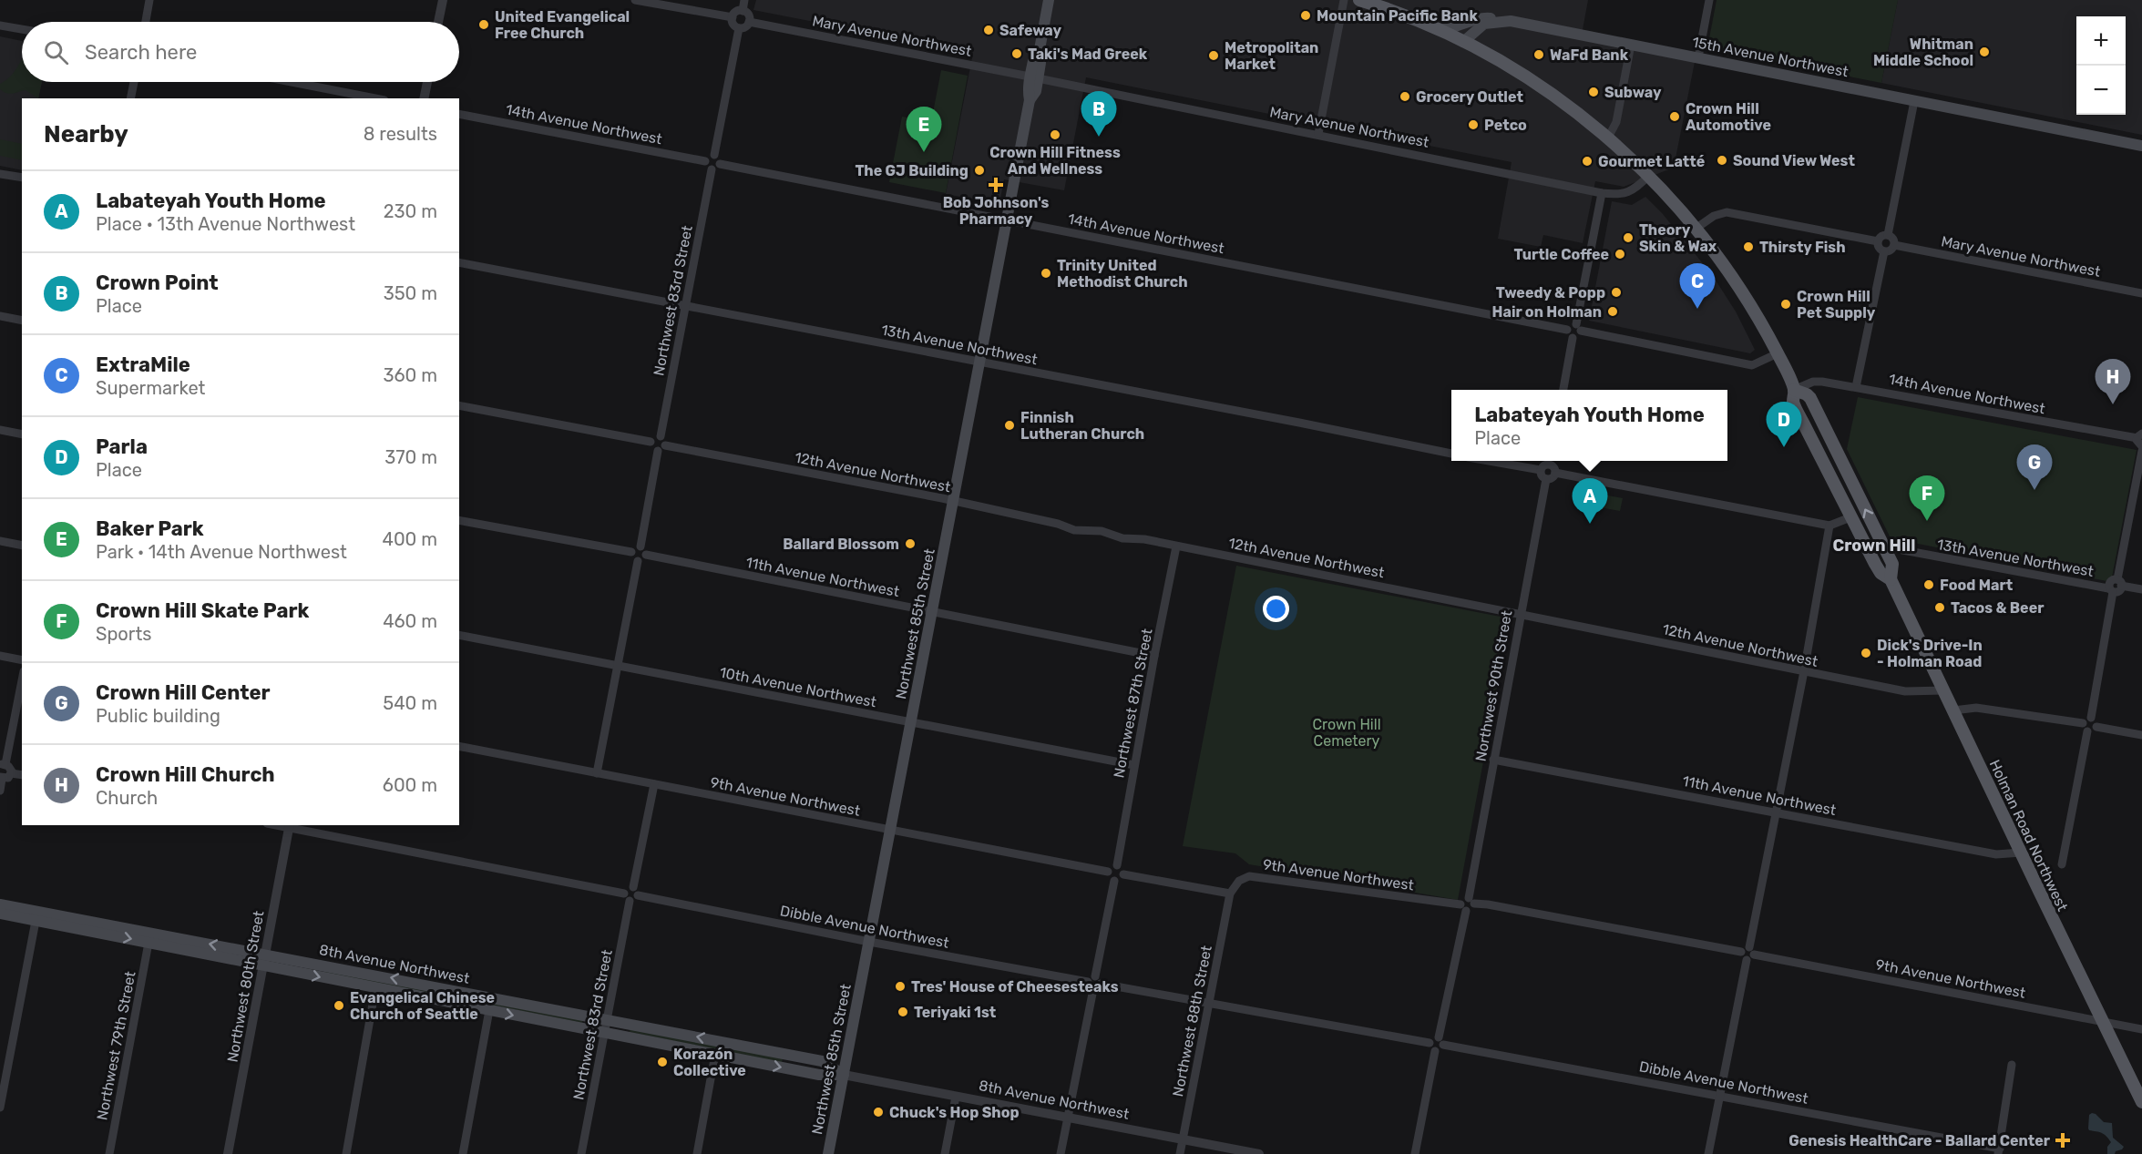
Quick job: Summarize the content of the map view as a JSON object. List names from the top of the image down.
{
  "streets": {
    "main road": [
      "15th Avenue Northwest",
      "Northwest 85th Street",
      "Holman Road Northwest",
      "8th Avenue Northwest"
    ],
    "street": [
      "Mary Avenue Northwest",
      "14th Avenue Northwest",
      "Northwest 83rd Street",
      "13th Avenue Northwest",
      "12th Avenue Northwest",
      "11th Avenue Northwest",
      "Northwest 90th Street",
      "10th Avenue Northwest",
      "Northwest 87th Street",
      "9th Avenue Northwest",
      "Dibble Avenue Northwest",
      "Northwest 80th Street",
      "Northwest 88th Street",
      "Northwest 79th Street"
    ]
  },
  "crossings": [
    ["Mary Avenue Northwest", "Northwest 85th Street"],
    ["Mary Avenue Northwest", "Holman Road Northwest"],
    ["15th Avenue Northwest", "Holman Road Northwest"],
    ["14th Avenue Northwest", "Northwest 83rd Street"],
    ["14th Avenue Northwest", "Northwest 85th Street"],
    ["14th Avenue Northwest", "Holman Road Northwest"],
    ["Northwest 83rd Street", "13th Avenue Northwest"],
    ["Northwest 83rd Street", "12th Avenue Northwest"],
    ["Northwest 83rd Street", "8th Avenue Northwest"],
    ["13th Avenue Northwest", "Northwest 85th Street"],
    ["13th Avenue Northwest", "Holman Road Northwest"],
    ["12th Avenue Northwest", "Northwest 85th Street"],
    ["12th Avenue Northwest", "Northwest 90th Street"],
    ["12th Avenue Northwest", "Northwest 87th Street"],
    ["12th Avenue Northwest", "Holman Road Northwest"],
    ["11th Avenue Northwest", "Northwest 85th Street"],
    ["11th Avenue Northwest", "Northwest 90th Street"],
    ["11th Avenue Northwest", "Northwest 87th Street"],
    ["11th Avenue Northwest", "Holman Road Northwest"],
    ["Northwest 85th Street", "10th Avenue Northwest"],
    ["Northwest 85th Street", "9th Avenue Northwest"],
    ["Northwest 85th Street", "Dibble Avenue Northwest"],
    ["Northwest 85th Street", "8th Avenue Northwest"],
    ["Northwest 90th Street", "9th Avenue Northwest"],
    ["10th Avenue Northwest", "Northwest 87th Street"],
    ["Northwest 87th Street", "9th Avenue Northwest"],
    ["9th Avenue Northwest", "Holman Road Northwest"],
    ["9th Avenue Northwest", "Northwest 88th Street"],
    ["Dibble Avenue Northwest", "Northwest 88th Street"],
    ["8th Avenue Northwest", "Northwest 80th Street"],
    ["8th Avenue Northwest", "Northwest 88th Street"],
    ["8th Avenue Northwest", "Northwest 79th Street"]
  ],
  "districts": ["Crown Hill"],
  "parks": ["Crown Hill Cemetery"],
  "places": {
    "other": [
      "Mountain Pacific Bank",
      "United Evangelical Free Church",
      "Safeway",
      "Whitman Middle School",
      "Taki's Mad Greek",
      "WaFd Bank",
      "Metropolitan Market",
      "Subway",
      "Grocery Outlet",
      "Crown Hill Automotive",
      "Petco",
      "Crown Hill Fitness And Wellness",
      "Sound View West",
      "Gourmet Latté",
      "The GJ Building",
      "Theory Skin & Wax",
      "Thirsty Fish",
      "Turtle Coffee",
      "Trinity United Methodist Church",
      "Tweedy & Popp",
      "Crown Hill Pet Supply",
      "Hair on Holman",
      "Finnish Lutheran Church",
      "Ballard Blossom",
      "Food Mart",
      "Tacos & Beer",
      "Dick's Drive-In - Holman Road",
      "Tres' House of Cheesesteaks",
      "Evangelical Chinese Church of Seattle",
      "Teriyaki 1st",
      "Korazón Collective",
      "Chuck's Hop Shop"
    ],
    "health": ["Bob Johnson's Pharmacy", "Genesis HealthCare - Ballard Center"]
  },
  "page": {
    "map_buttons": ["+", "−"],
    "search": "Search here",
    "pins": [
      "B",
      "E",
      "C",
      "H",
      "D",
      "G",
      "F",
      "A"
    ],
    "heading": ["Nearby", "8 results"],
    "list": [
      {
        "mark": "A",
        "name": "Labateyah Youth Home",
        "note": "Place · 13th Avenue Northwest",
        "value": "230 m"
      },
      {
        "mark": "B",
        "name": "Crown Point",
        "note": "Place",
        "value": "350 m"
      },
      {
        "mark": "C",
        "name": "ExtraMile",
        "note": "Supermarket",
        "value": "360 m"
      },
      {
        "mark": "D",
        "name": "Parla",
        "note": "Place",
        "value": "370 m"
      },
      {
        "mark": "E",
        "name": "Baker Park",
        "note": "Park · 14th Avenue Northwest",
        "value": "400 m"
      },
      {
        "mark": "F",
        "name": "Crown Hill Skate Park",
        "note": "Sports",
        "value": "460 m"
      },
      {
        "mark": "G",
        "name": "Crown Hill Center",
        "note": "Public building",
        "value": "540 m"
      },
      {
        "mark": "H",
        "name": "Crown Hill Church",
        "note": "Church",
        "value": "600 m"
      }
    ],
    "popup": ["Labateyah Youth Home", "Place"]
  }
}
